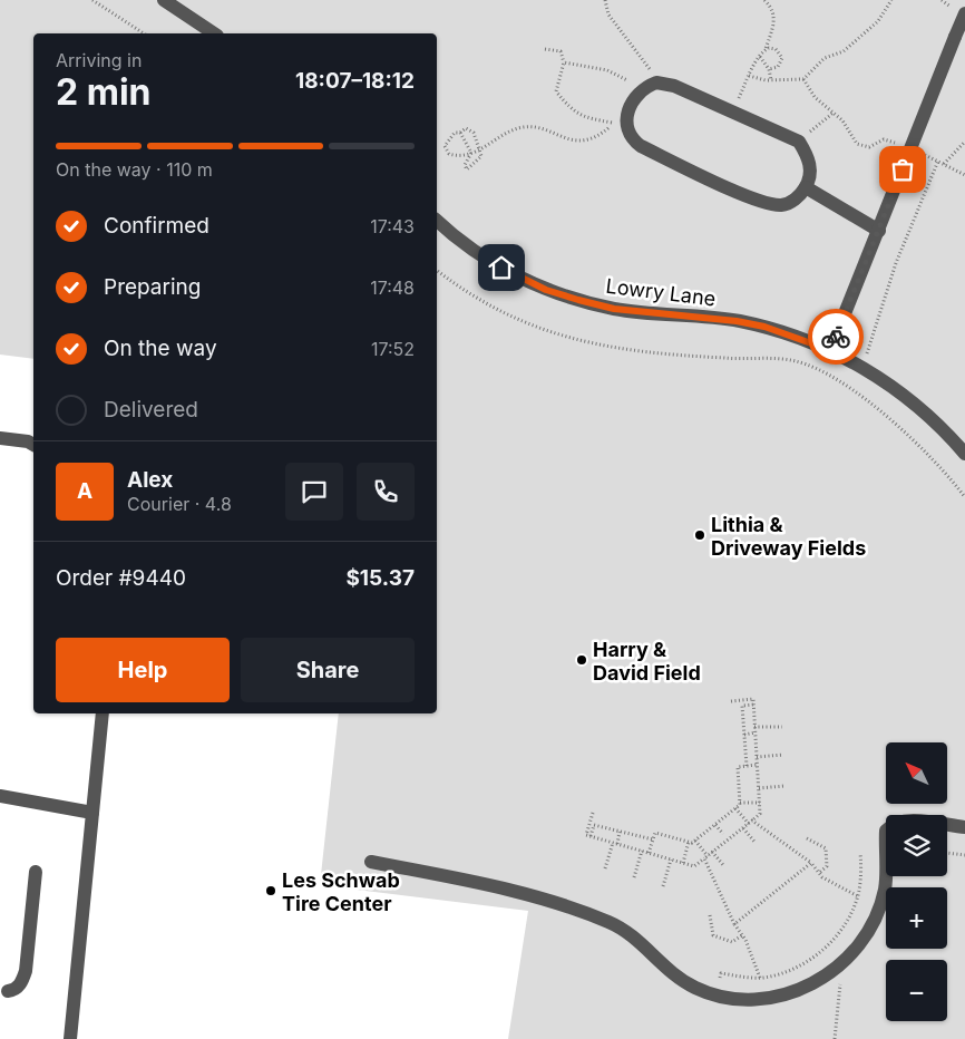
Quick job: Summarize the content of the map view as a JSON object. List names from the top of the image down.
{
  "streets": {
    "street": ["Lowry Lane"]
  },
  "places": ["Lithia & Driveway Fields", "Harry & David Field", "Les Schwab Tire Center"],
  "north": "top left",
  "page": {
    "heading": ["2 min", "Arriving in", "18:07–18:12"],
    "panel": [
      "Alex",
      "Courier · 4.8",
      "Order #9440",
      "$15.37"
    ],
    "bar": "On the way · 110 m",
    "list": [
      ["Confirmed", "17:43"],
      ["Preparing", "17:48"],
      ["On the way", "17:52"],
      "Delivered"
    ],
    "round": "A",
    "buttons": ["Help", "Share"],
    "map_buttons": ["+", "−"]
  }
}
